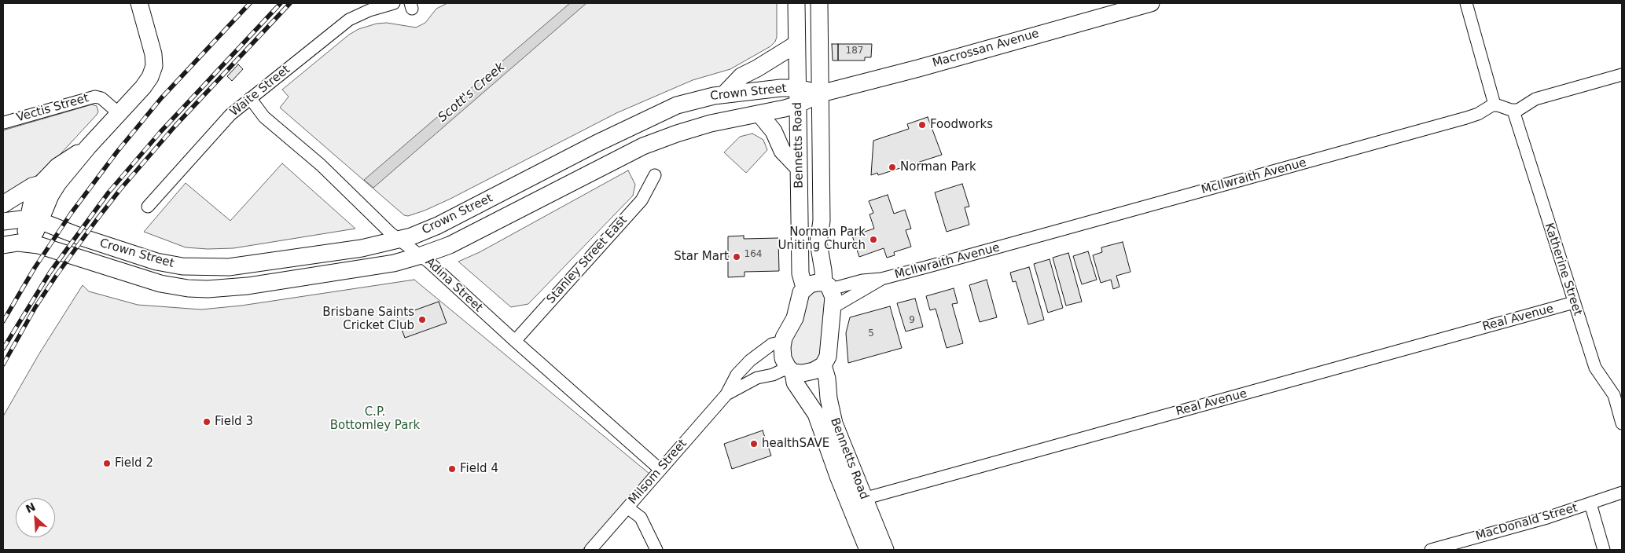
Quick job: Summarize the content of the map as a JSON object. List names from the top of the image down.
{
  "streets": {
    "main road": ["Macrossan Avenue", "Crown Street", "Bennetts Road"],
    "street": [
      "Waite Street",
      "Vectis Street",
      "McIlwraith Avenue",
      "Stanley Street East",
      "Katherine Street",
      "Adina Street",
      "Real Avenue",
      "Milsom Street",
      "MacDonald Street"
    ]
  },
  "crossings": [
    ["Macrossan Avenue", "Crown Street"],
    ["Macrossan Avenue", "Bennetts Road"],
    ["Waite Street", "Adina Street"],
    ["Crown Street", "Bennetts Road"],
    ["Crown Street", "Adina Street"],
    ["Bennetts Road", "McIlwraith Avenue"],
    ["Bennetts Road", "Real Avenue"],
    ["Bennetts Road", "Milsom Street"],
    ["Stanley Street East", "Adina Street"],
    ["Katherine Street", "Real Avenue"],
    ["Adina Street", "Milsom Street"]
  ],
  "water": ["Scott's Creek"],
  "parks": ["C.P. Bottomley Park"],
  "places": [
    "Foodworks",
    "Norman Park",
    "Norman Park Uniting Church",
    "Star Mart",
    "Brisbane Saints Cricket Club",
    "Field 3",
    "healthSAVE",
    "Field 2",
    "Field 4"
  ],
  "house_numbers": [
    "187",
    "164",
    "9",
    "5"
  ],
  "north": "top left"
}
